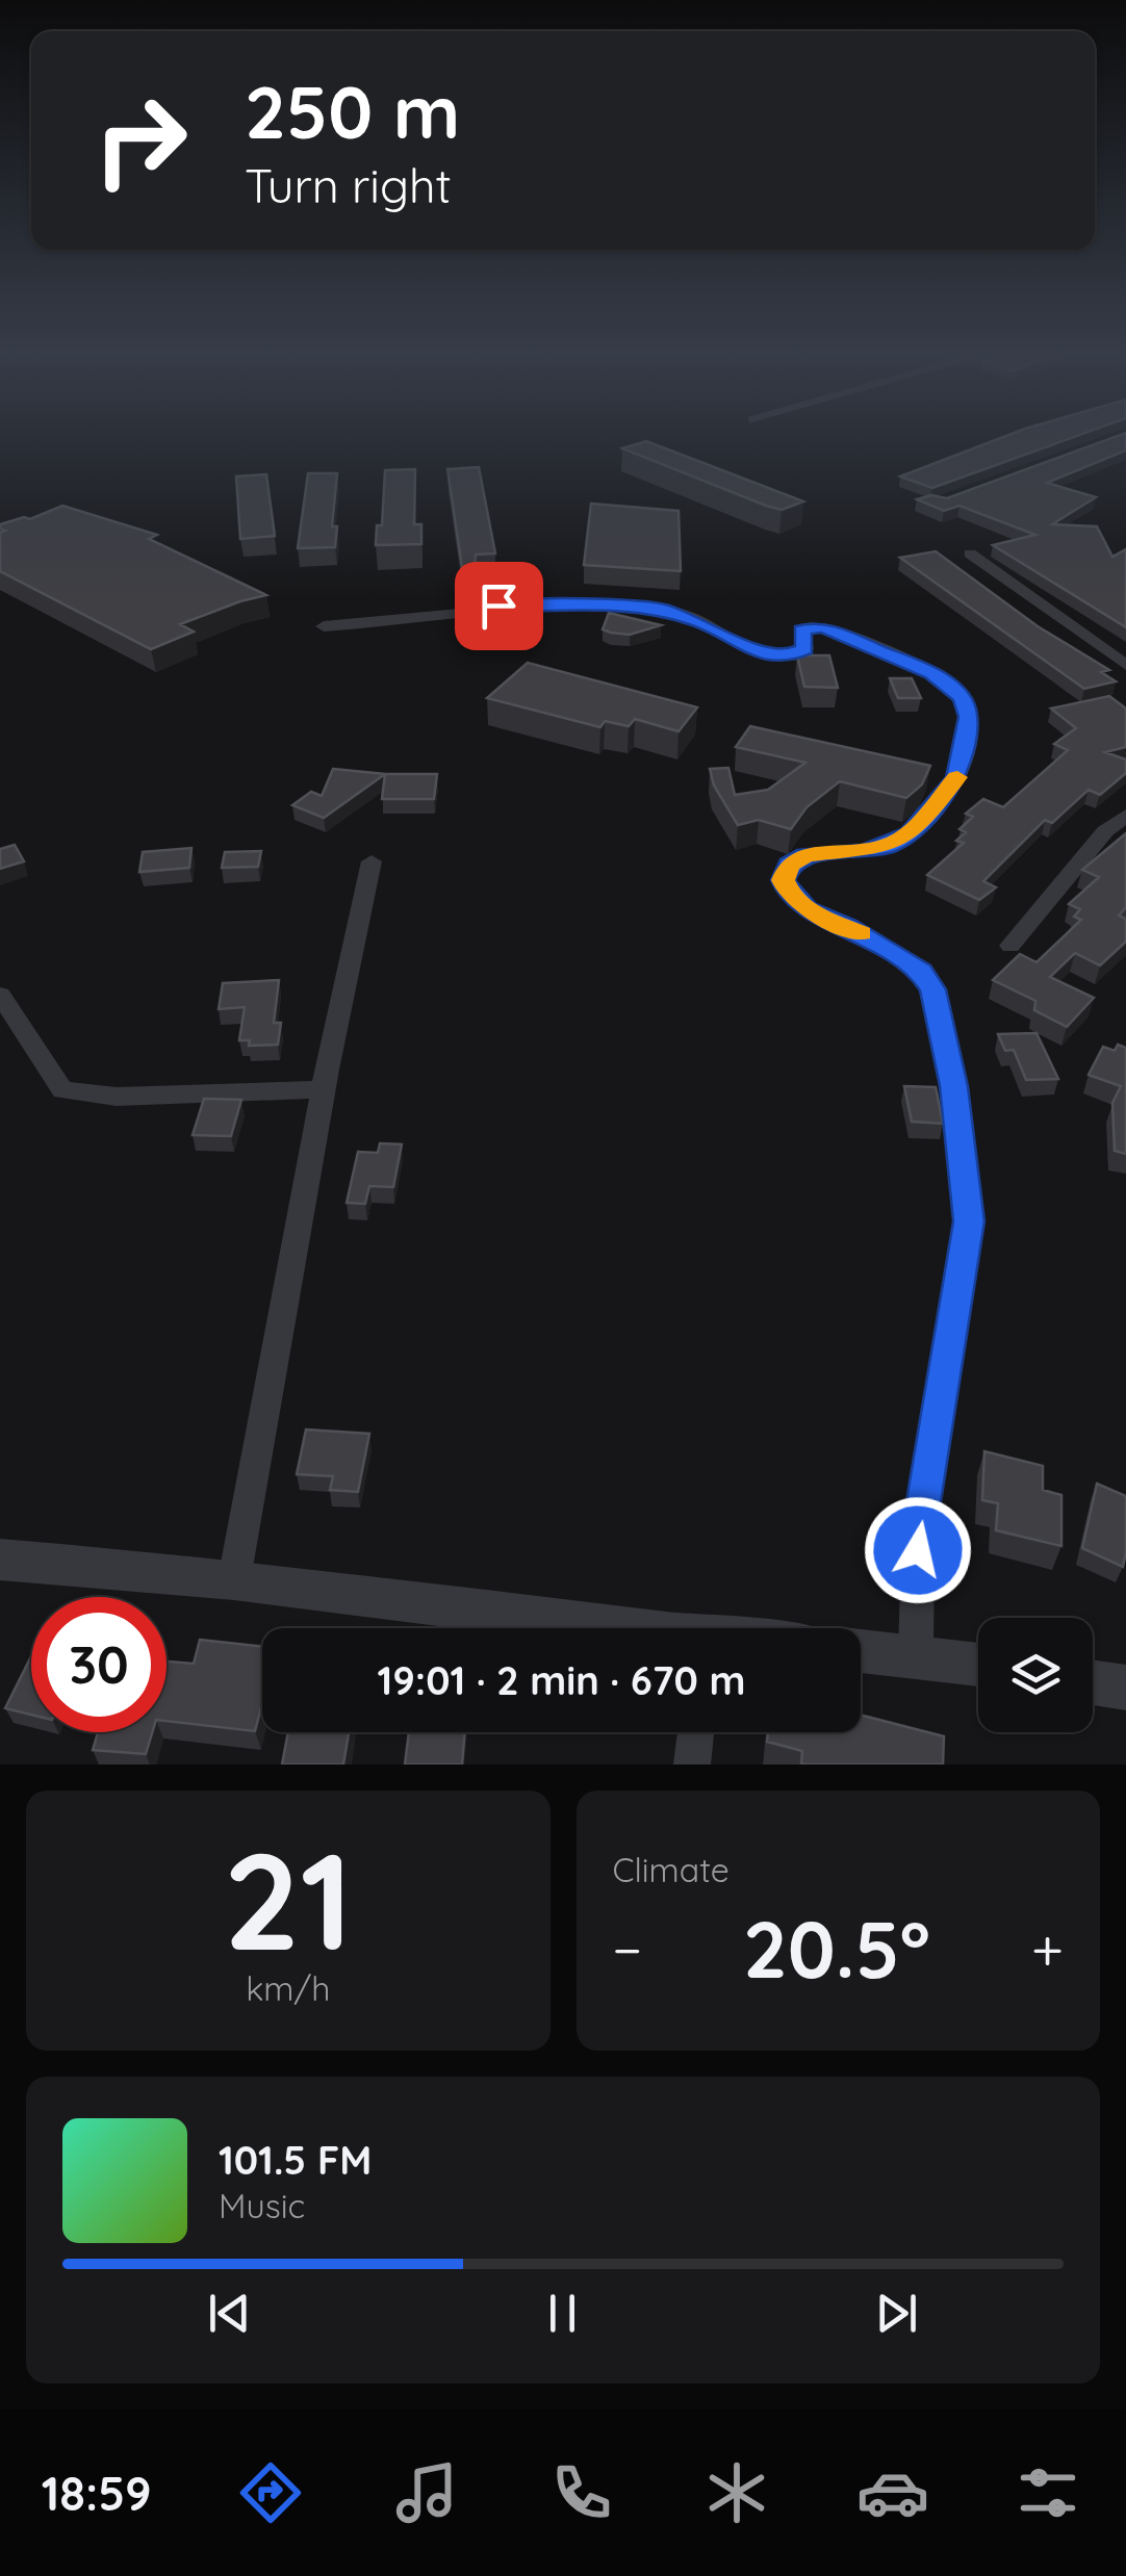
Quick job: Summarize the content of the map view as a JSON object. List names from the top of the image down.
{
  "page": {
    "turn": ["250 m", "Turn right"],
    "limit": "30",
    "trip": "19:01 · 2 min · 670 m",
    "tile": [
      ["21", "km/h"],
      "Climate"
    ],
    "heat": ["−", "20.5°", "+"],
    "song": ["101.5 FM", "Music"],
    "tabs": "18:59"
  }
}
